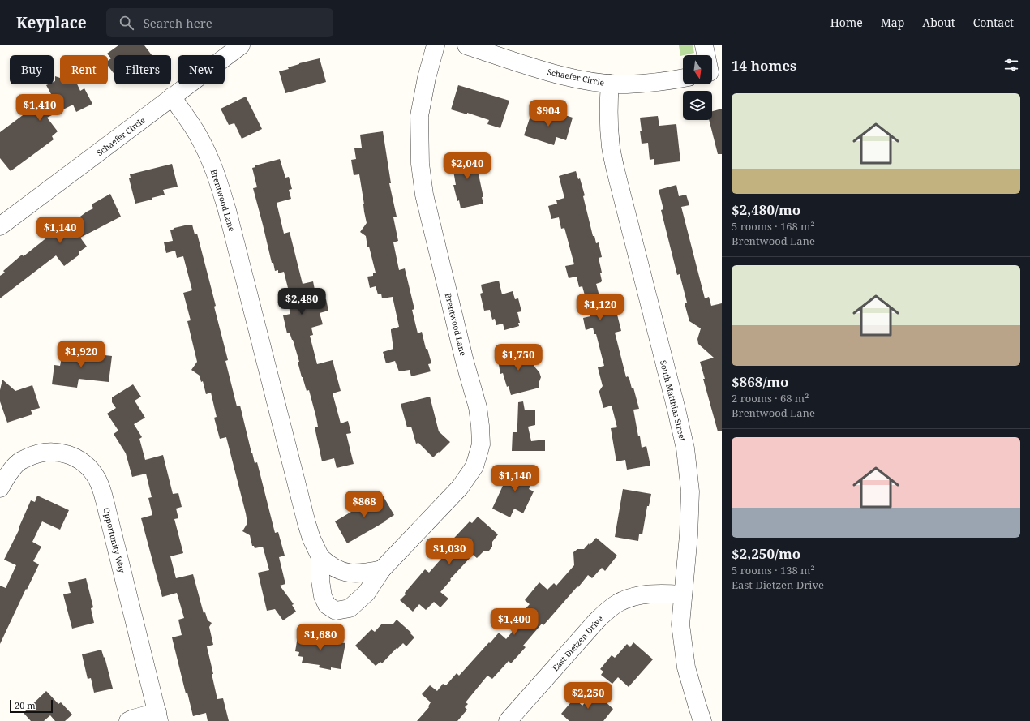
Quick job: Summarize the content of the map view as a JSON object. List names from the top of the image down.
{
  "streets": {
    "street": [
      "Schaefer Circle",
      "Brentwood Lane",
      "South Matthias Street",
      "Opportunity Way",
      "East Dietzen Drive"
    ]
  },
  "crossings": [
    ["Schaefer Circle", "Brentwood Lane"],
    ["Schaefer Circle", "South Matthias Street"],
    ["South Matthias Street", "East Dietzen Drive"]
  ],
  "scale_bar": "20 m",
  "north": "bottom",
  "page": {
    "header": "Keyplace",
    "search": "Search here",
    "nav": [
      "Home",
      "Map",
      "About",
      "Contact"
    ],
    "heading": "14 homes",
    "chip": [
      "Buy",
      "Rent",
      "Filters",
      "New"
    ],
    "list": [
      {
        "name": "$2,480/mo",
        "note": "5 rooms · 168 m² · Brentwood Lane"
      },
      {
        "name": "$868/mo",
        "note": "2 rooms · 68 m² · Brentwood Lane"
      },
      {
        "name": "$2,250/mo",
        "note": "5 rooms · 138 m² · East Dietzen Drive"
      }
    ],
    "price": [
      "$1,410",
      "$904",
      "$2,040",
      "$1,140",
      "$2,480",
      "$1,120",
      "$1,920",
      "$1,750",
      "$1,140",
      "$868",
      "$1,030",
      "$1,400",
      "$1,680",
      "$2,250"
    ],
    "scale": "20 m"
  }
}
